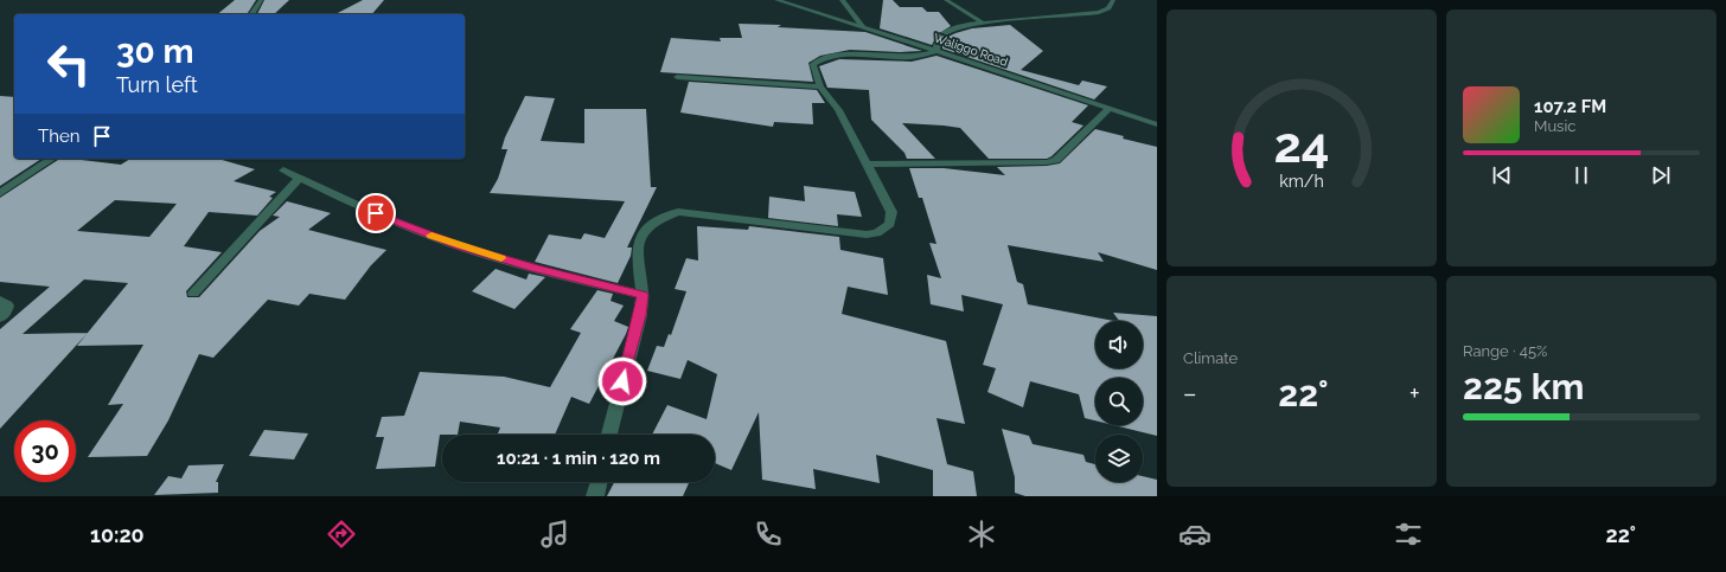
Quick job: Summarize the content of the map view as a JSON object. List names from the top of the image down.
{
  "streets": {
    "street": ["Waliggo Road"]
  },
  "page": {
    "turn": ["30 m", "Turn left"],
    "song": ["107.2 FM", "Music"],
    "then": "Then",
    "tile": [
      "Climate",
      ["Range · 45%", "225 km"]
    ],
    "heat": ["−", "22°", "+"],
    "limit": "30",
    "trip": "10:21 · 1 min · 120 m",
    "tabs": ["10:20", "22°"],
    "gauge": ["24", "km/h"]
  }
}
